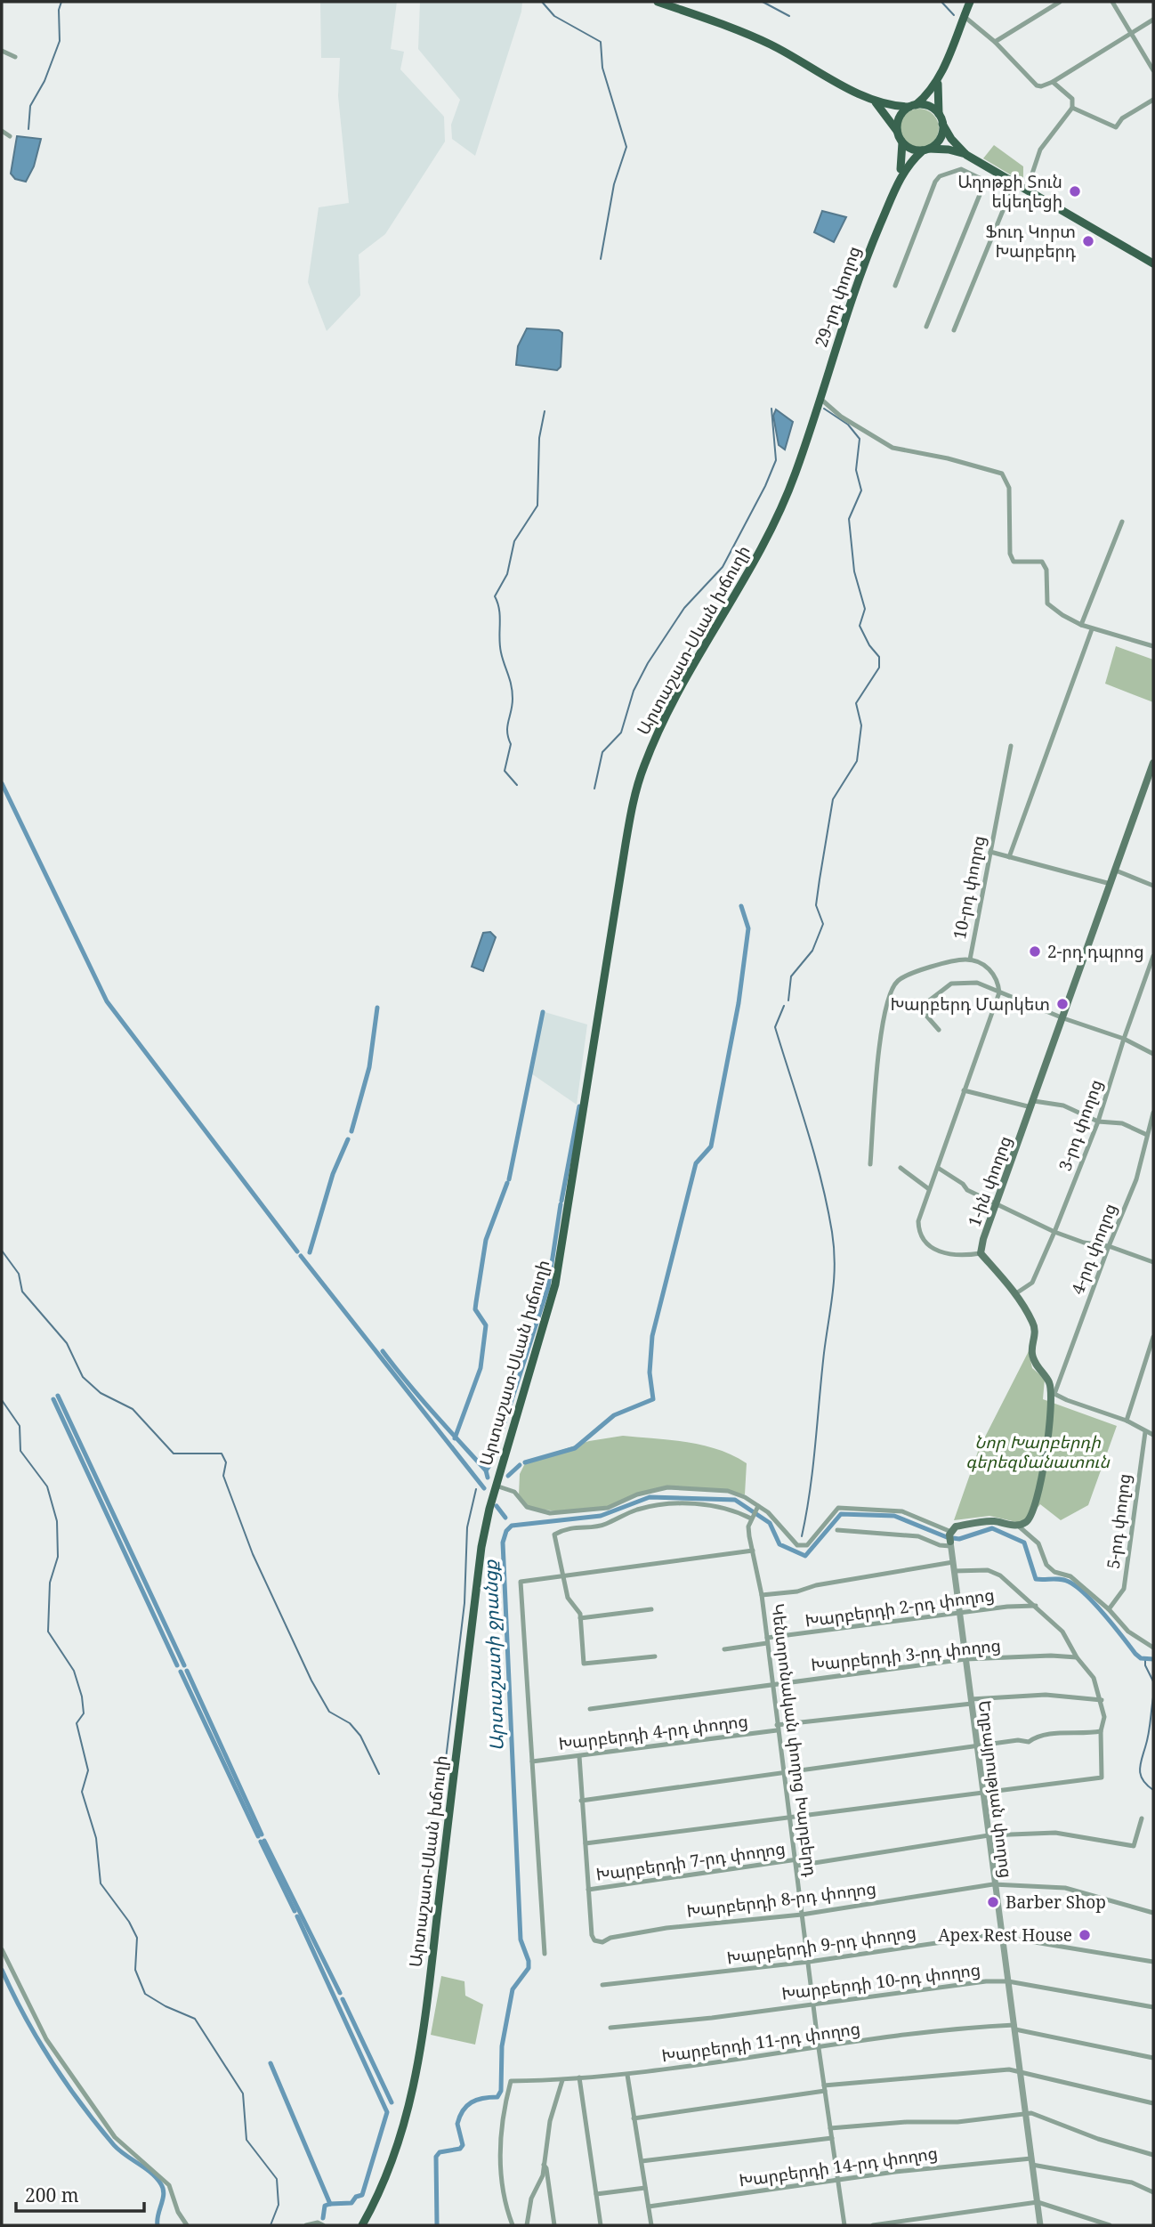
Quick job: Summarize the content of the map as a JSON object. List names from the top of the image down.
{
  "streets": {
    "main road": ["29-րդ փողոց", "Արտաշատ-Սևան խճուղի", "1-ին փողոց"],
    "street": [
      "10-րդ փողոց",
      "3-րդ փողոց",
      "4-րդ փողոց",
      "5-րդ փողոց",
      "Խարբերդի 2-րդ փողոց",
      "Խարբերդի 3-րդ փողոց",
      "Խարբերդի 4-րդ փողոց",
      "Կենտրոնական փողոց Խարբերդ",
      "Եղբայրության փողոց",
      "Խարբերդի 7-րդ փողոց",
      "Խարբերդի 8-րդ փողոց",
      "Խարբերդի 9-րդ փողոց",
      "Խարբերդի 10-րդ փողոց",
      "Խարբերդի 11-րդ փողոց",
      "Խարբերդի 14-րդ փողոց"
    ]
  },
  "crossings": [
    ["29-րդ փողոց", "Արտաշատ-Սևան խճուղի"],
    ["3-րդ փողոց", "1-ին փողոց"],
    ["1-ին փողոց", "4-րդ փողոց"],
    ["Խարբերդի 2-րդ փողոց", "Կենտրոնական փողոց Խարբերդ"],
    ["Խարբերդի 2-րդ փողոց", "Եղբայրության փողոց"],
    ["Խարբերդի 3-րդ փողոց", "Կենտրոնական փողոց Խարբերդ"],
    ["Խարբերդի 3-րդ փողոց", "Եղբայրության փողոց"],
    ["Խարբերդի 4-րդ փողոց", "Կենտրոնական փողոց Խարբերդ"],
    ["Խարբերդի 4-րդ փողոց", "Եղբայրության փողոց"],
    ["Խարբերդի 4-րդ փողոց", "Խարբերդի 8-րդ փողոց"],
    ["Կենտրոնական փողոց Խարբերդ", "Խարբերդի 7-րդ փողոց"],
    ["Կենտրոնական փողոց Խարբերդ", "Խարբերդի 8-րդ փողոց"],
    ["Կենտրոնական փողոց Խարբերդ", "Խարբերդի 9-րդ փողոց"],
    ["Կենտրոնական փողոց Խարբերդ", "Խարբերդի 10-րդ փողոց"],
    ["Կենտրոնական փողոց Խարբերդ", "Խարբերդի 11-րդ փողոց"],
    ["Կենտրոնական փողոց Խարբերդ", "Խարբերդի 14-րդ փողոց"],
    ["Եղբայրության փողոց", "Խարբերդի 7-րդ փողոց"],
    ["Եղբայրության փողոց", "Խարբերդի 8-րդ փողոց"],
    ["Եղբայրության փողոց", "Խարբերդի 9-րդ փողոց"],
    ["Եղբայրության փողոց", "Խարբերդի 10-րդ փողոց"],
    ["Եղբայրության փողոց", "Խարբերդի 11-րդ փողոց"],
    ["Եղբայրության փողոց", "Խարբերդի 14-րդ փողոց"],
    ["Խարբերդի 7-րդ փողոց", "Խարբերդի 8-րդ փողոց"]
  ],
  "water": ["Արտաշատի ջրանցք"],
  "parks": ["Նոր Խարբերդի գերեզմանատուն"],
  "places": [
    "Աղոթքի Տուն եկեղեցի",
    "Ֆուդ Կորտ Խարբերդ",
    "2-րդ դպրոց",
    "Խարբերդ Մարկետ",
    "Barber Shop",
    "Apex Rest House"
  ],
  "scale_bar": "200 m"
}
